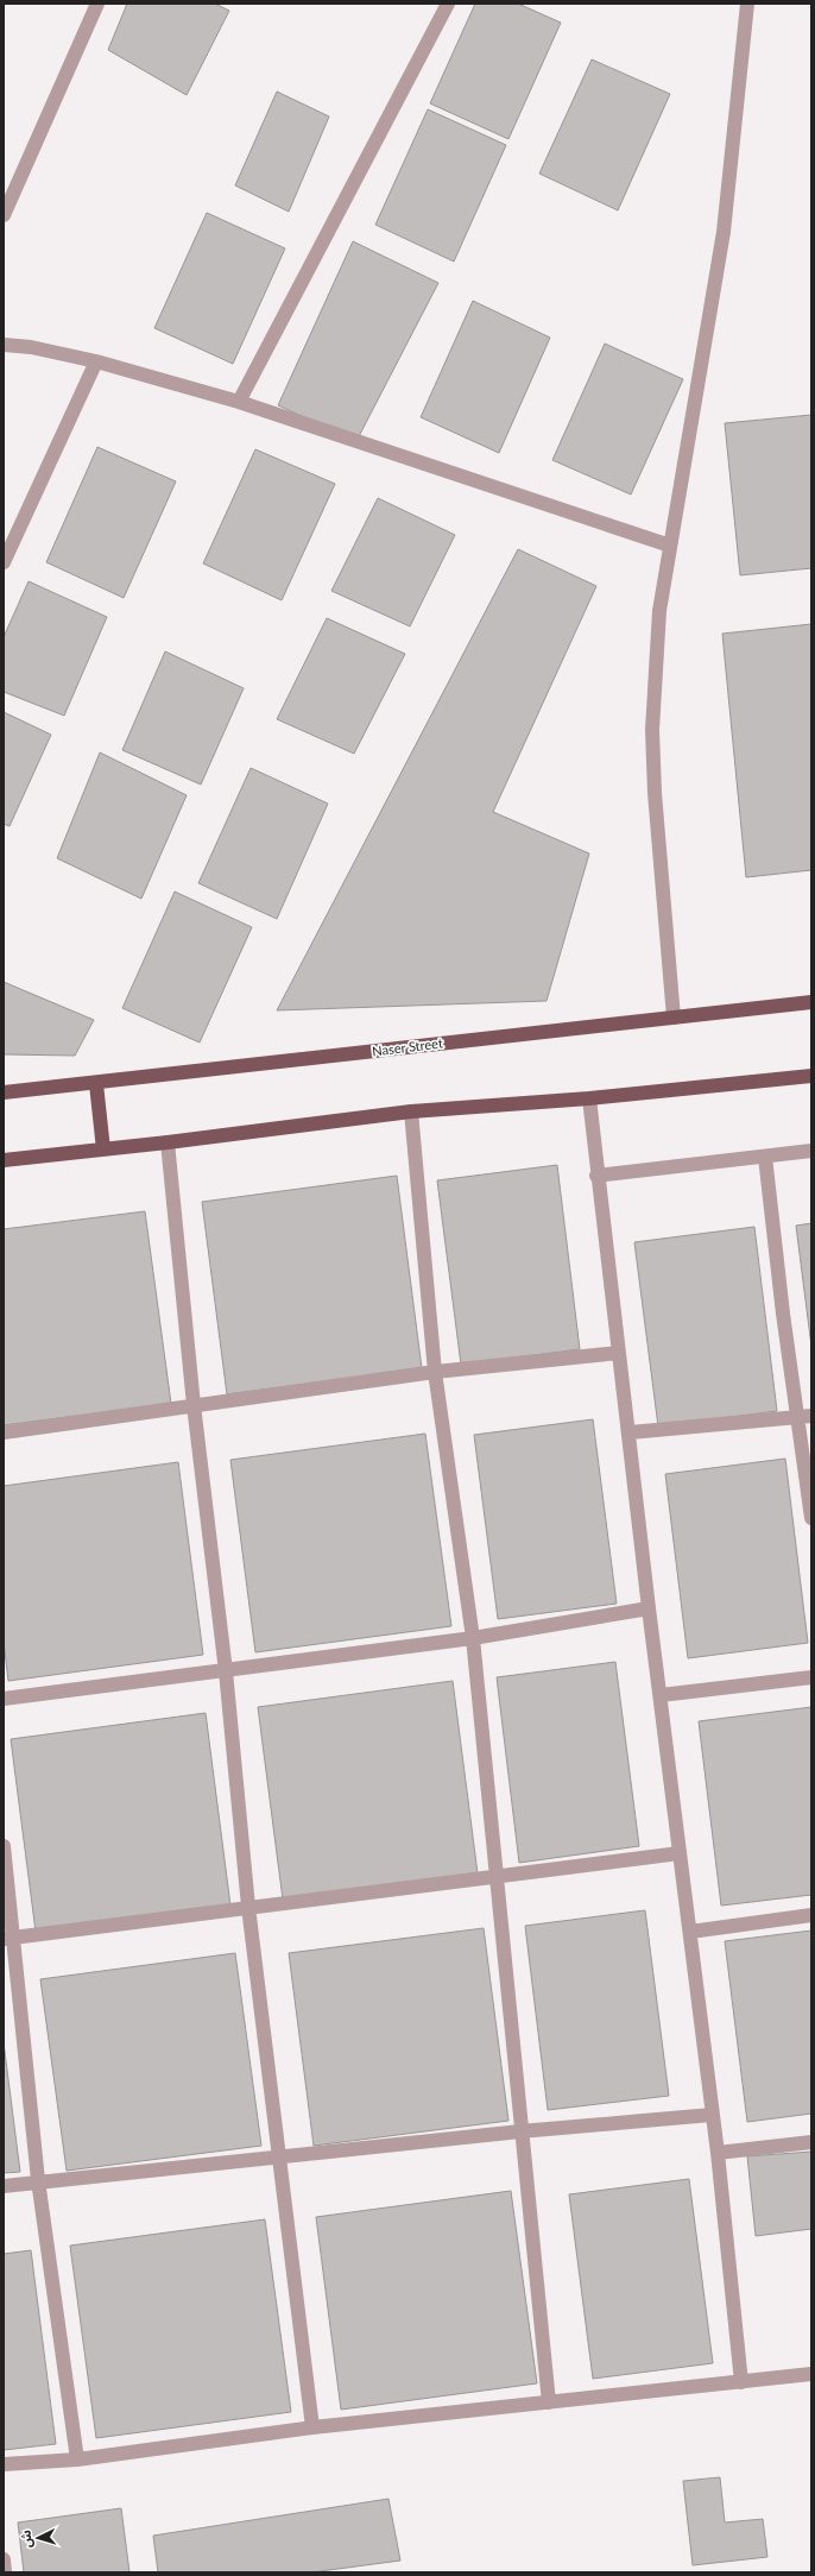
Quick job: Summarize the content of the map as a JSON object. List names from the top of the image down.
{
  "streets": {
    "main road": ["Naser Street"]
  },
  "north": "left"
}
